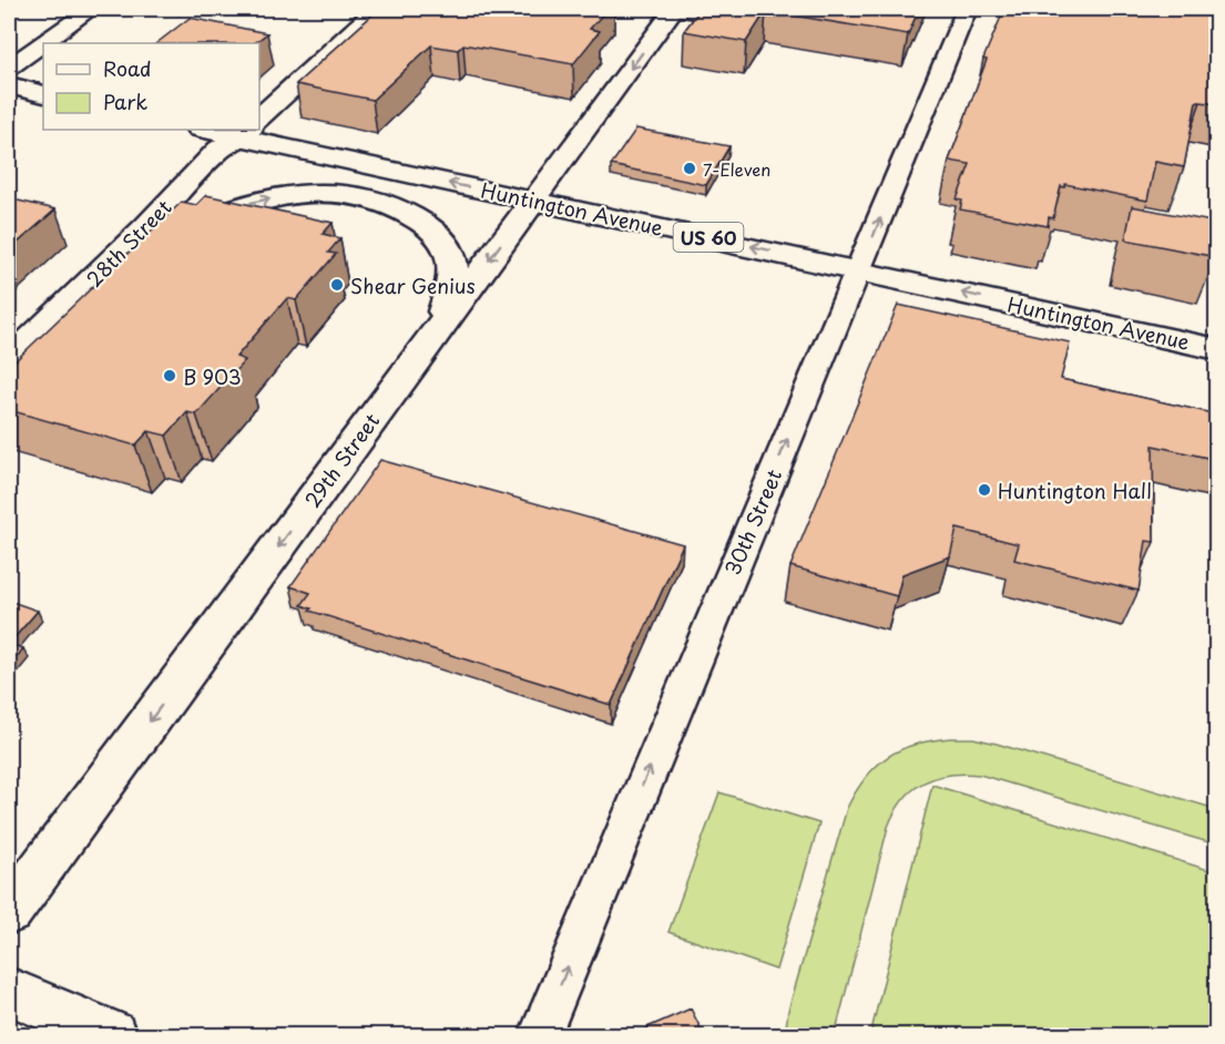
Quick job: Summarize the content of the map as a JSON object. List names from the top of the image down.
{
  "streets": {
    "main road": [
      "Huntington Avenue",
      "US 60",
      "28th Street",
      "29th Street"
    ],
    "street": ["30th Street"]
  },
  "crossings": [
    ["Huntington Avenue", "29th Street"],
    ["Huntington Avenue", "30th Street"]
  ],
  "one_way": ["Huntington Avenue", "29th Street", "30th Street"],
  "places": [
    "7-Eleven",
    "Shear Genius",
    "B 903",
    "Huntington Hall"
  ],
  "legend": ["Road", "Park"]
}
